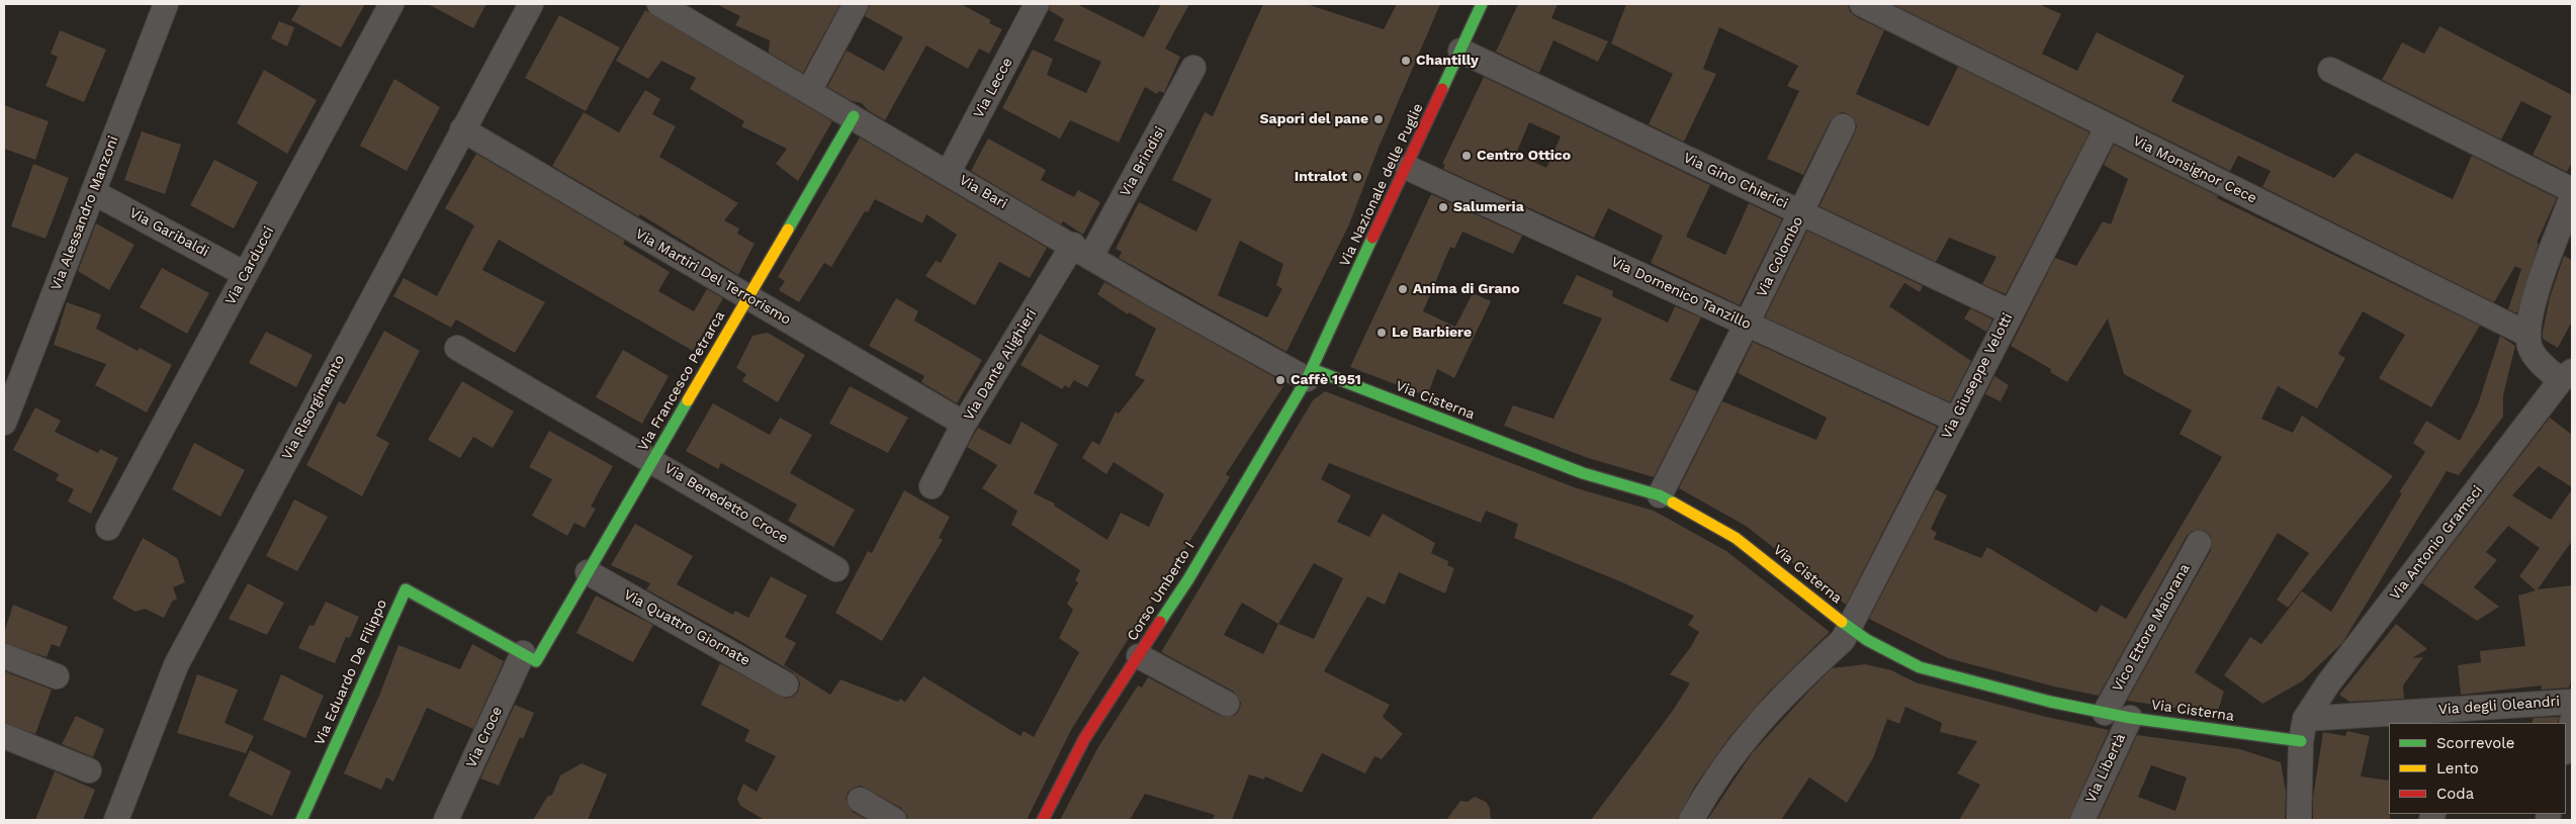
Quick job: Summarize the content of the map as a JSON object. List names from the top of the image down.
{
  "streets": {
    "street": [
      "Via Lecce",
      "Via Brindisi",
      "Via Monsignor Cece",
      "Via Gino Chierici",
      "Via Nazionale delle Puglie",
      "Via Bari",
      "Via Alessandro Manzoni",
      "Via Garibaldi",
      "Via Colombo",
      "Via Carducci",
      "Via Martiri Del Terrorismo",
      "Via Domenico Tanzillo",
      "Via Dante Alighieri",
      "Via Giuseppe Velotti",
      "Via Francesco Petrarca",
      "Via Cisterna",
      "Via Risorgimento",
      "Via Benedetto Croce",
      "Via Antonio Gramsci",
      "Corso Umberto I",
      "Via Quattro Giornate",
      "Vico Ettore Maiorana",
      "Via Eduardo De Filippo",
      "Via degli Oleandri",
      "Via Croce",
      "Via Libertà"
    ]
  },
  "crossings": [
    ["Via Lecce", "Via Bari"],
    ["Via Brindisi", "Via Bari"],
    ["Via Brindisi", "Via Dante Alighieri"],
    ["Via Monsignor Cece", "Via Giuseppe Velotti"],
    ["Via Gino Chierici", "Via Nazionale delle Puglie"],
    ["Via Gino Chierici", "Via Colombo"],
    ["Via Gino Chierici", "Via Giuseppe Velotti"],
    ["Via Nazionale delle Puglie", "Via Bari"],
    ["Via Nazionale delle Puglie", "Via Domenico Tanzillo"],
    ["Via Nazionale delle Puglie", "Via Cisterna"],
    ["Via Nazionale delle Puglie", "Corso Umberto I"],
    ["Via Bari", "Via Dante Alighieri"],
    ["Via Bari", "Via Francesco Petrarca"],
    ["Via Bari", "Via Cisterna"],
    ["Via Bari", "Corso Umberto I"],
    ["Via Alessandro Manzoni", "Via Garibaldi"],
    ["Via Garibaldi", "Via Carducci"],
    ["Via Colombo", "Via Domenico Tanzillo"],
    ["Via Colombo", "Via Cisterna"],
    ["Via Martiri Del Terrorismo", "Via Dante Alighieri"],
    ["Via Martiri Del Terrorismo", "Via Francesco Petrarca"],
    ["Via Martiri Del Terrorismo", "Via Risorgimento"],
    ["Via Domenico Tanzillo", "Via Giuseppe Velotti"],
    ["Via Giuseppe Velotti", "Via Cisterna"],
    ["Via Francesco Petrarca", "Via Benedetto Croce"],
    ["Via Francesco Petrarca", "Via Quattro Giornate"],
    ["Via Francesco Petrarca", "Via Eduardo De Filippo"],
    ["Via Francesco Petrarca", "Via Croce"],
    ["Via Cisterna", "Via Antonio Gramsci"],
    ["Via Cisterna", "Corso Umberto I"],
    ["Via Cisterna", "Vico Ettore Maiorana"],
    ["Via Cisterna", "Via degli Oleandri"],
    ["Via Cisterna", "Via Libertà"],
    ["Via Antonio Gramsci", "Via degli Oleandri"],
    ["Via Eduardo De Filippo", "Via Croce"]
  ],
  "places": [
    "Chantilly",
    "Sapori del pane",
    "Centro Ottico",
    "Intralot",
    "Salumeria",
    "Anima di Grano",
    "Le Barbiere",
    "Caffè 1951"
  ],
  "legend": ["Scorrevole", "Lento", "Coda"]
}
